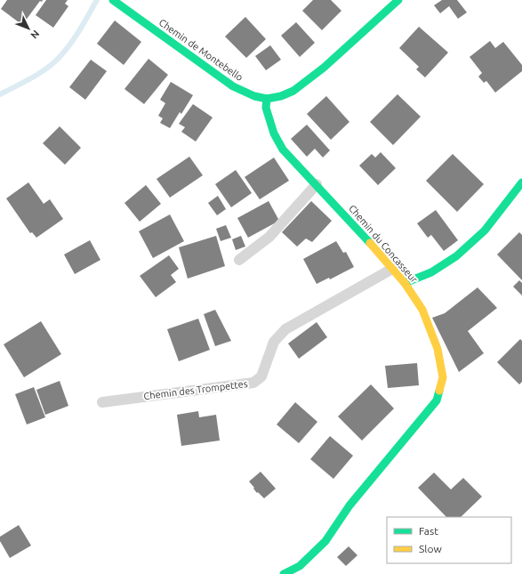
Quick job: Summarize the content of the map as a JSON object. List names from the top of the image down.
{
  "streets": {
    "street": ["Chemin de Montebello", "Chemin du Concasseur"],
    "lane": ["Chemin des Trompettes"]
  },
  "crossings": [
    ["Chemin de Montebello", "Chemin du Concasseur"],
    ["Chemin du Concasseur", "Chemin des Trompettes"]
  ],
  "legend": ["Fast", "Slow"],
  "north": "bottom right"
}
